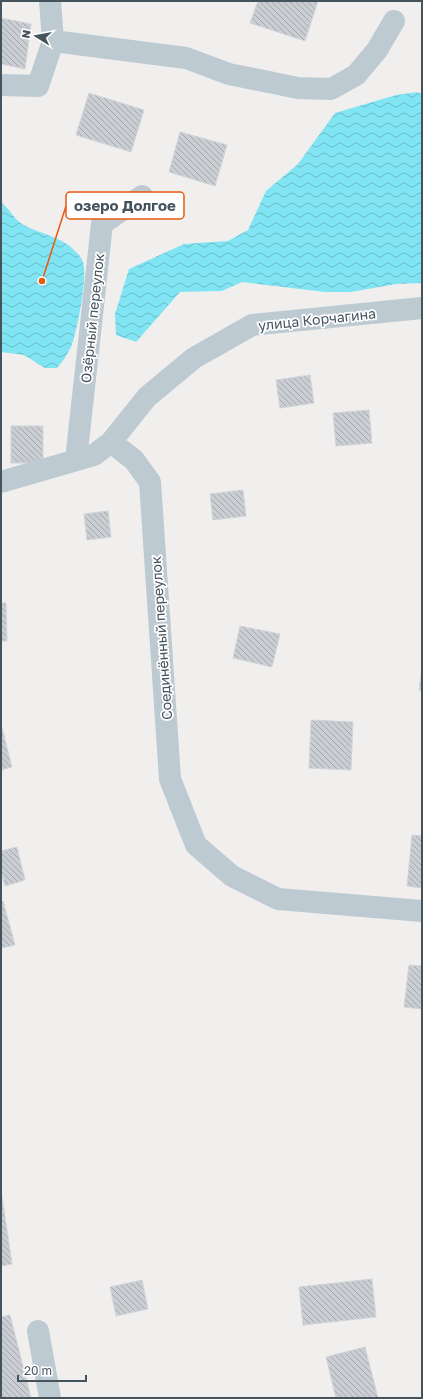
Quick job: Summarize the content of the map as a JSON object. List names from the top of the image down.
{
  "streets": {
    "street": ["Озёрный переулок", "улица Корчагина", "Соединённый переулок"]
  },
  "crossings": [
    ["Озёрный переулок", "улица Корчагина"],
    ["улица Корчагина", "Соединённый переулок"]
  ],
  "places": ["озеро Долгое"],
  "scale_bar": "20 m",
  "north": "left"
}
